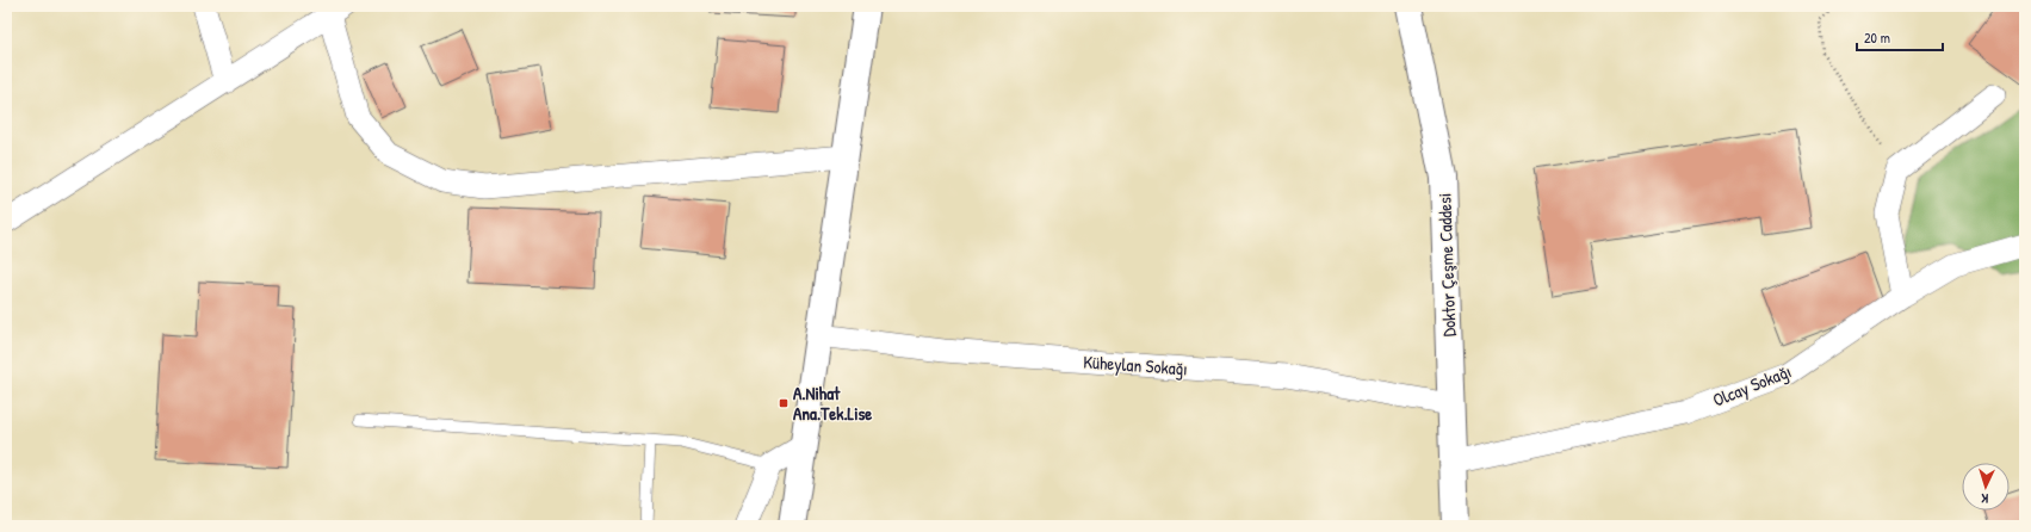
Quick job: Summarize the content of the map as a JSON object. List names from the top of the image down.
{
  "streets": {
    "main road": ["Doktor Çeşme Caddesi"],
    "street": ["Küheylan Sokağı", "Olcay Sokağı"]
  },
  "crossings": [
    ["Doktor Çeşme Caddesi", "Küheylan Sokağı"],
    ["Doktor Çeşme Caddesi", "Olcay Sokağı"]
  ],
  "places": {
    "transit": ["A.Nihat Ana.Tek.Lise"]
  },
  "scale_bar": "20 m",
  "north": "bottom"
}
